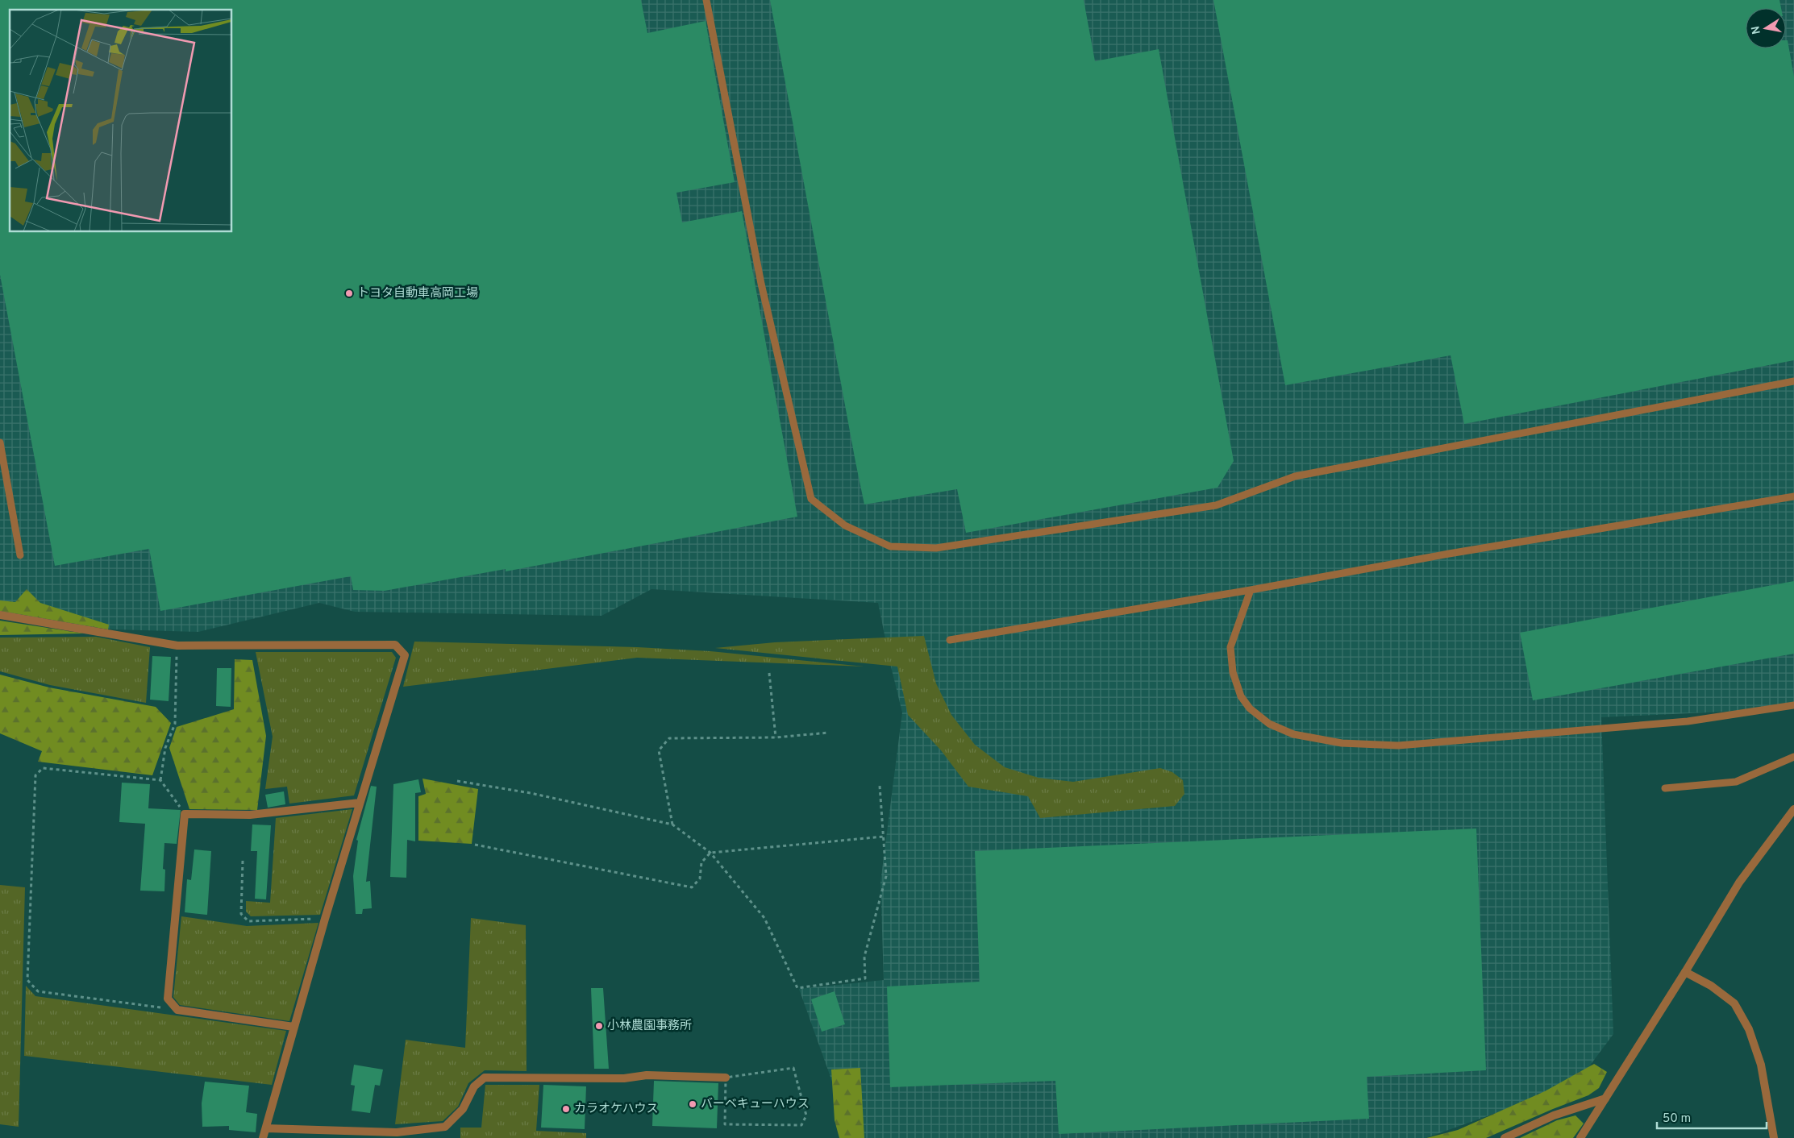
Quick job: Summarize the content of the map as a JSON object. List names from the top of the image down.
{
  "places": [
    "トヨタ自動車高岡工場",
    "小林農園事務所",
    "バーベキューハウス",
    "カラオケハウス"
  ],
  "scale_bar": "50 m",
  "north": "left"
}
